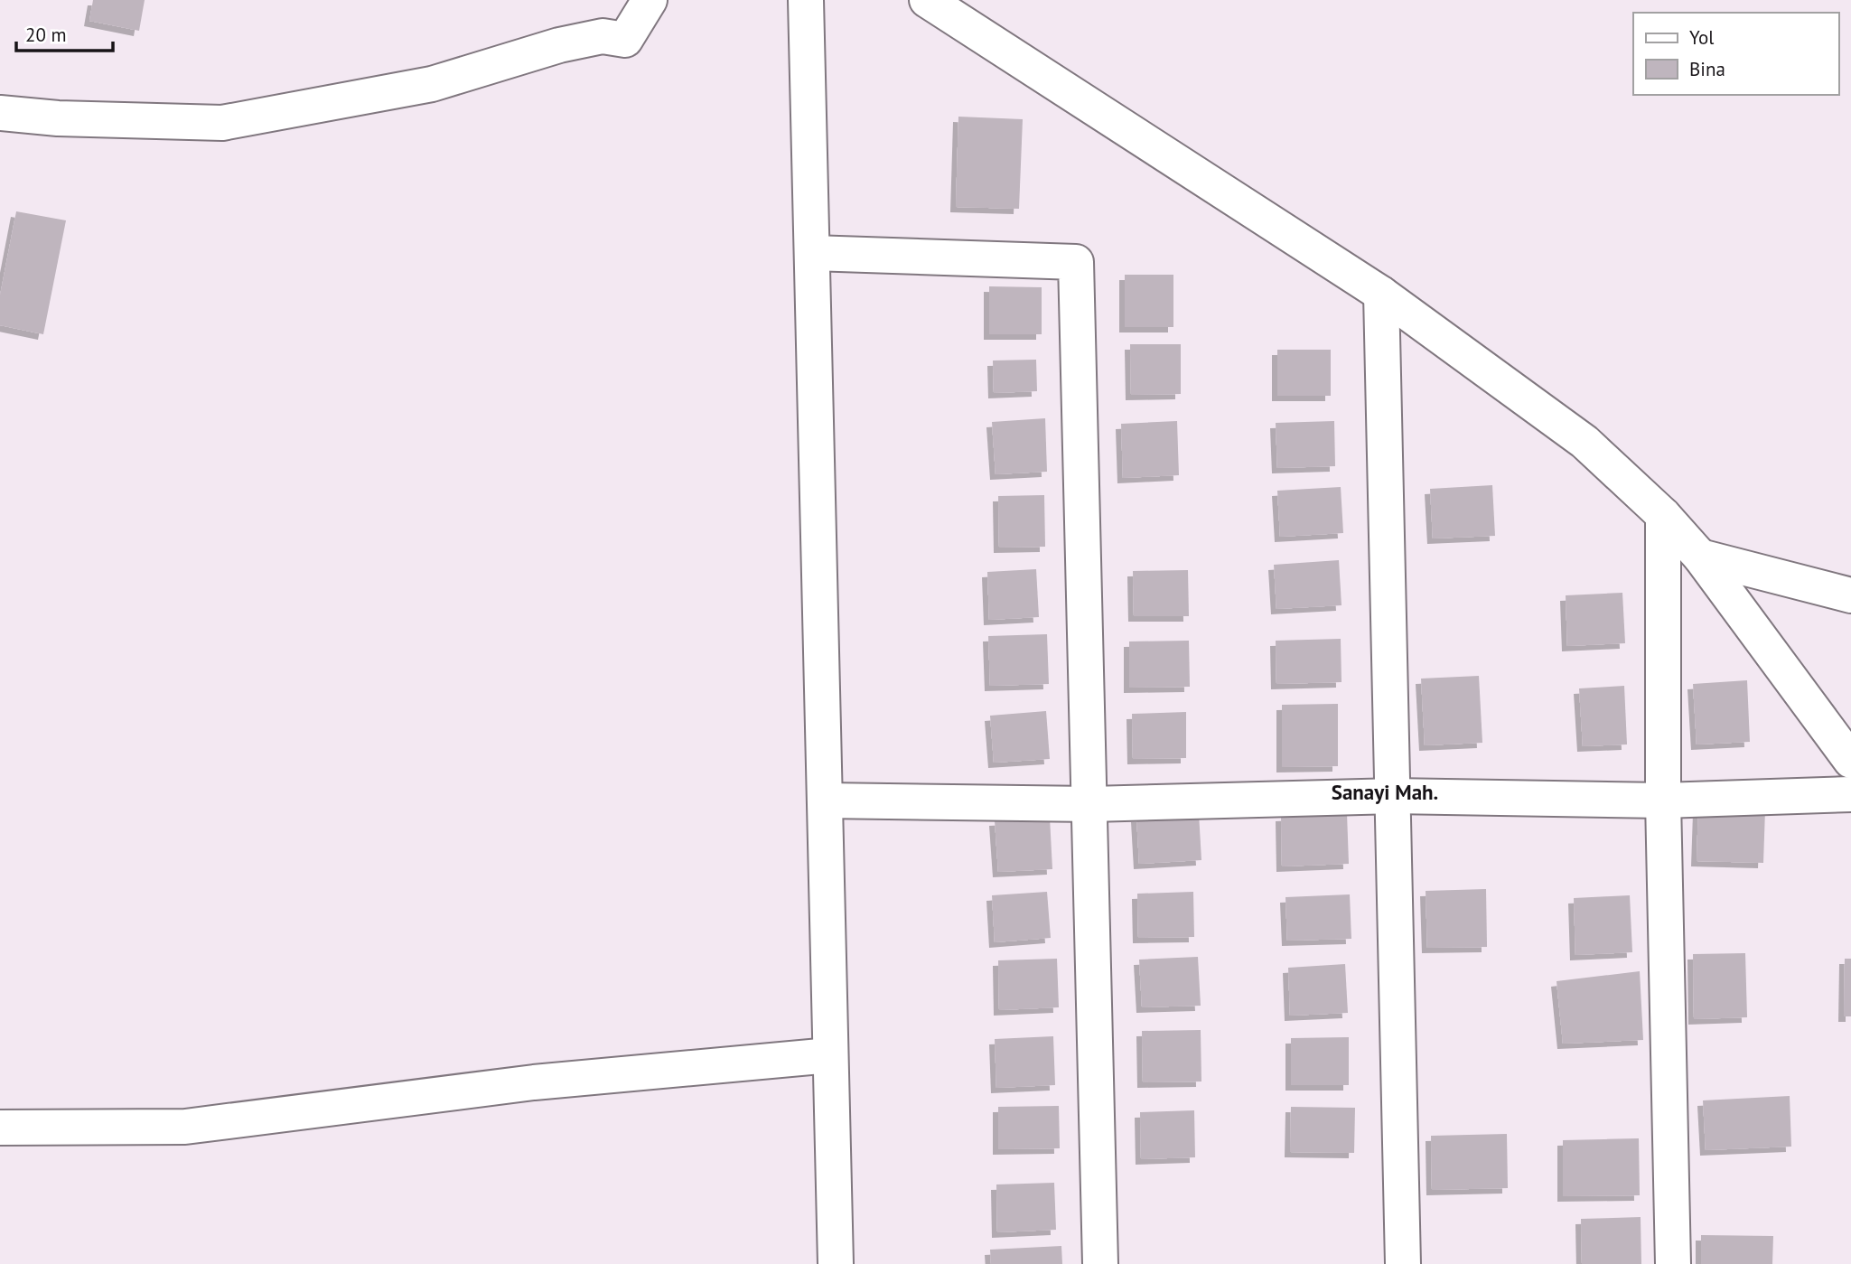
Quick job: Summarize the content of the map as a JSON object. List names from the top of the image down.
{
  "districts": ["Sanayi Mah."],
  "legend": ["Yol", "Bina"],
  "scale_bar": "20 m"
}
